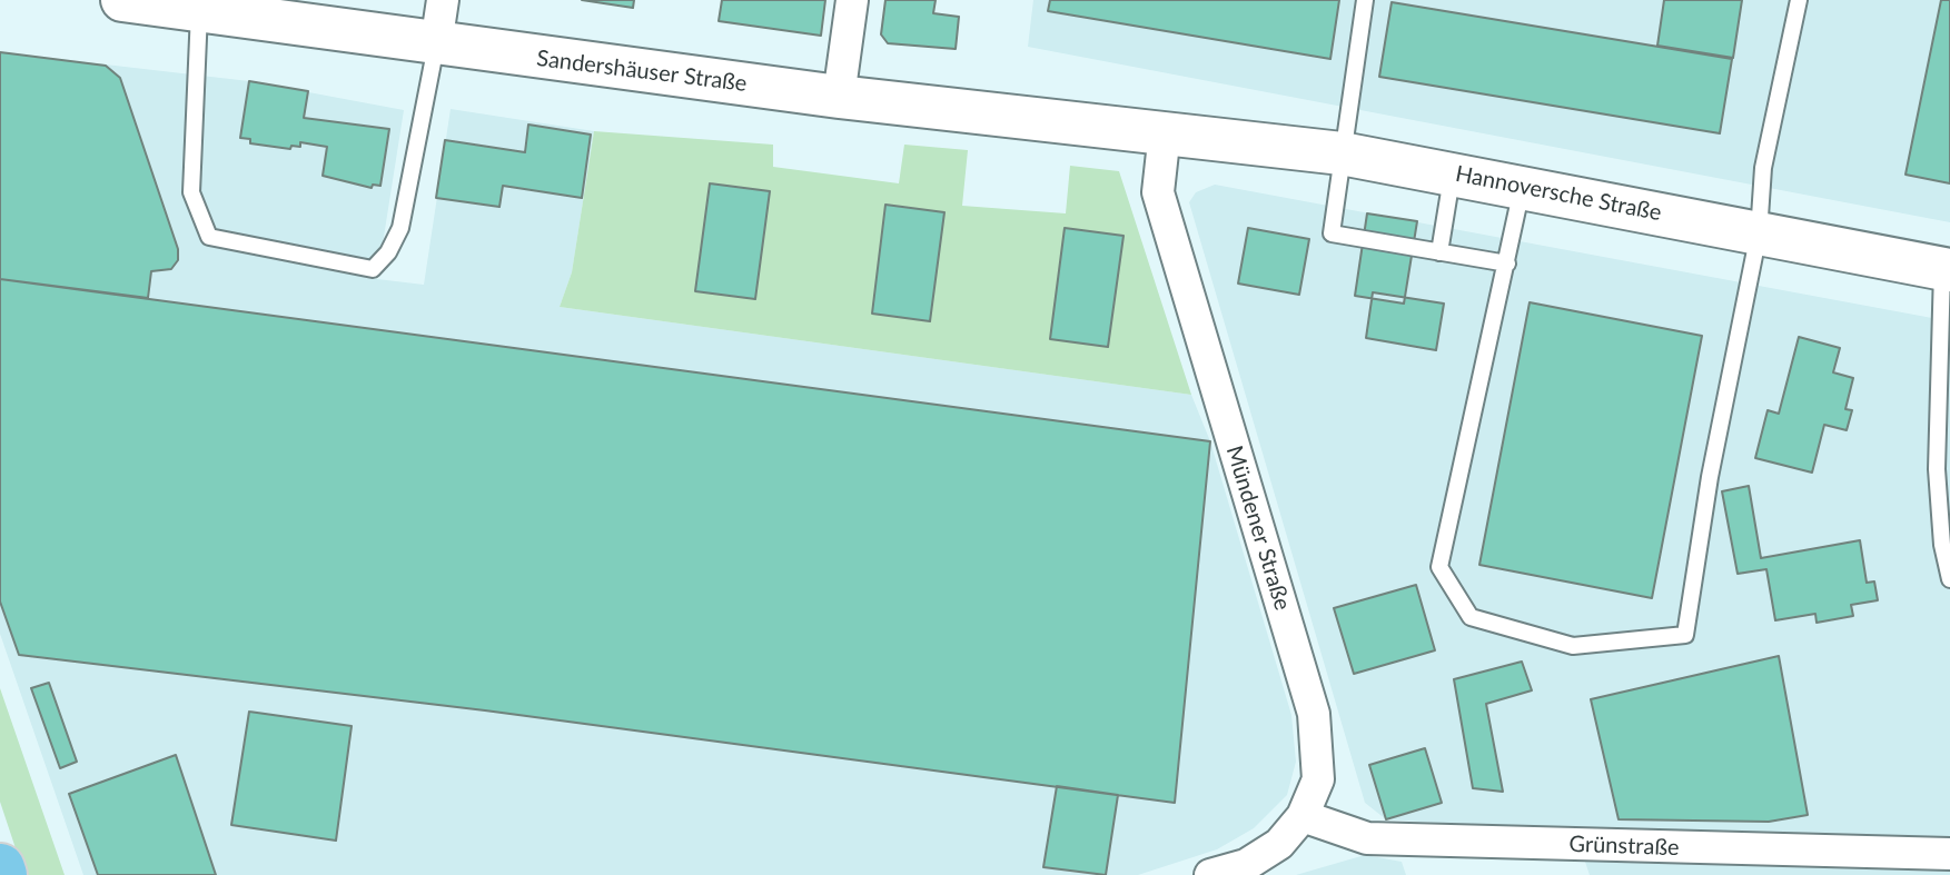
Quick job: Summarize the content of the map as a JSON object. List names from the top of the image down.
{
  "streets": {
    "main road": ["Sandershäuser Straße", "Hannoversche Straße"],
    "street": ["Mündener Straße", "Grünstraße"]
  },
  "crossings": [
    ["Sandershäuser Straße", "Hannoversche Straße"],
    ["Sandershäuser Straße", "Mündener Straße"],
    ["Hannoversche Straße", "Mündener Straße"],
    ["Mündener Straße", "Grünstraße"]
  ]
}
